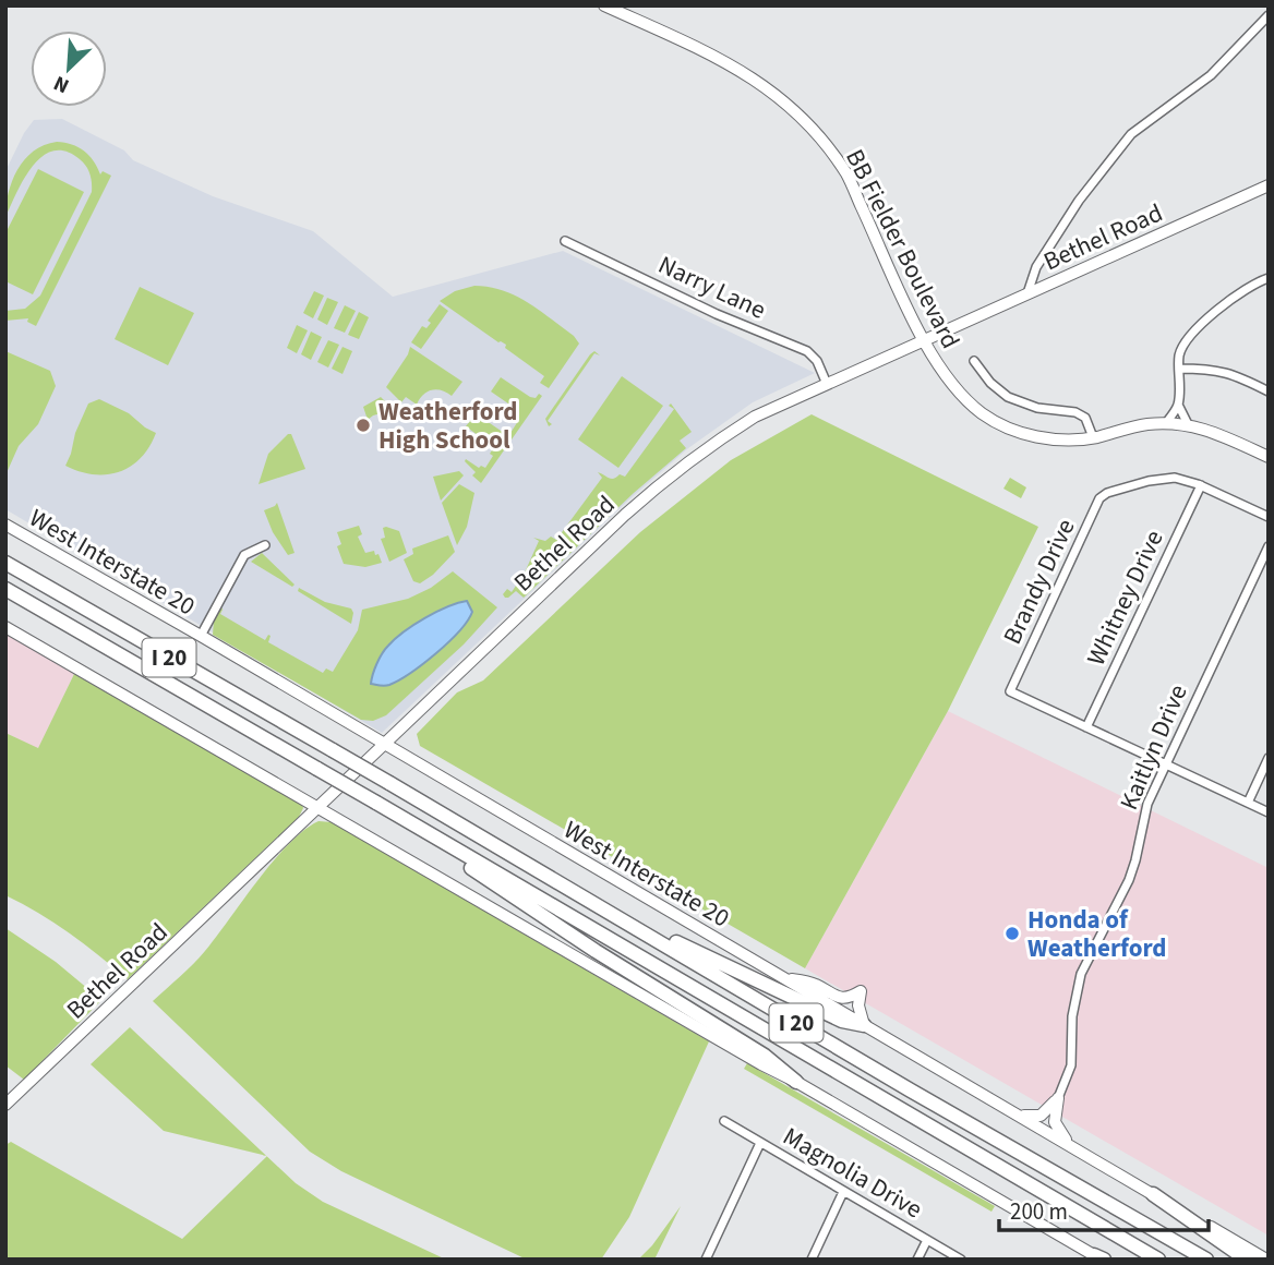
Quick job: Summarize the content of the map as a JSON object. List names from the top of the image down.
{
  "streets": {
    "highway": ["I 20"],
    "main road": [
      "Bethel Road",
      "BB Fielder Boulevard",
      "West Interstate 20",
      "Kaitlyn Drive"
    ],
    "street": [
      "Narry Lane",
      "Brandy Drive",
      "Whitney Drive",
      "Magnolia Drive"
    ]
  },
  "crossings": [
    ["Bethel Road", "BB Fielder Boulevard"],
    ["Bethel Road", "Narry Lane"],
    ["Bethel Road", "West Interstate 20"],
    ["West Interstate 20", "Kaitlyn Drive"],
    ["Brandy Drive", "Whitney Drive"]
  ],
  "places": ["Weatherford High School", "Honda of Weatherford"],
  "scale_bar": "200 m",
  "north": "bottom left"
}
